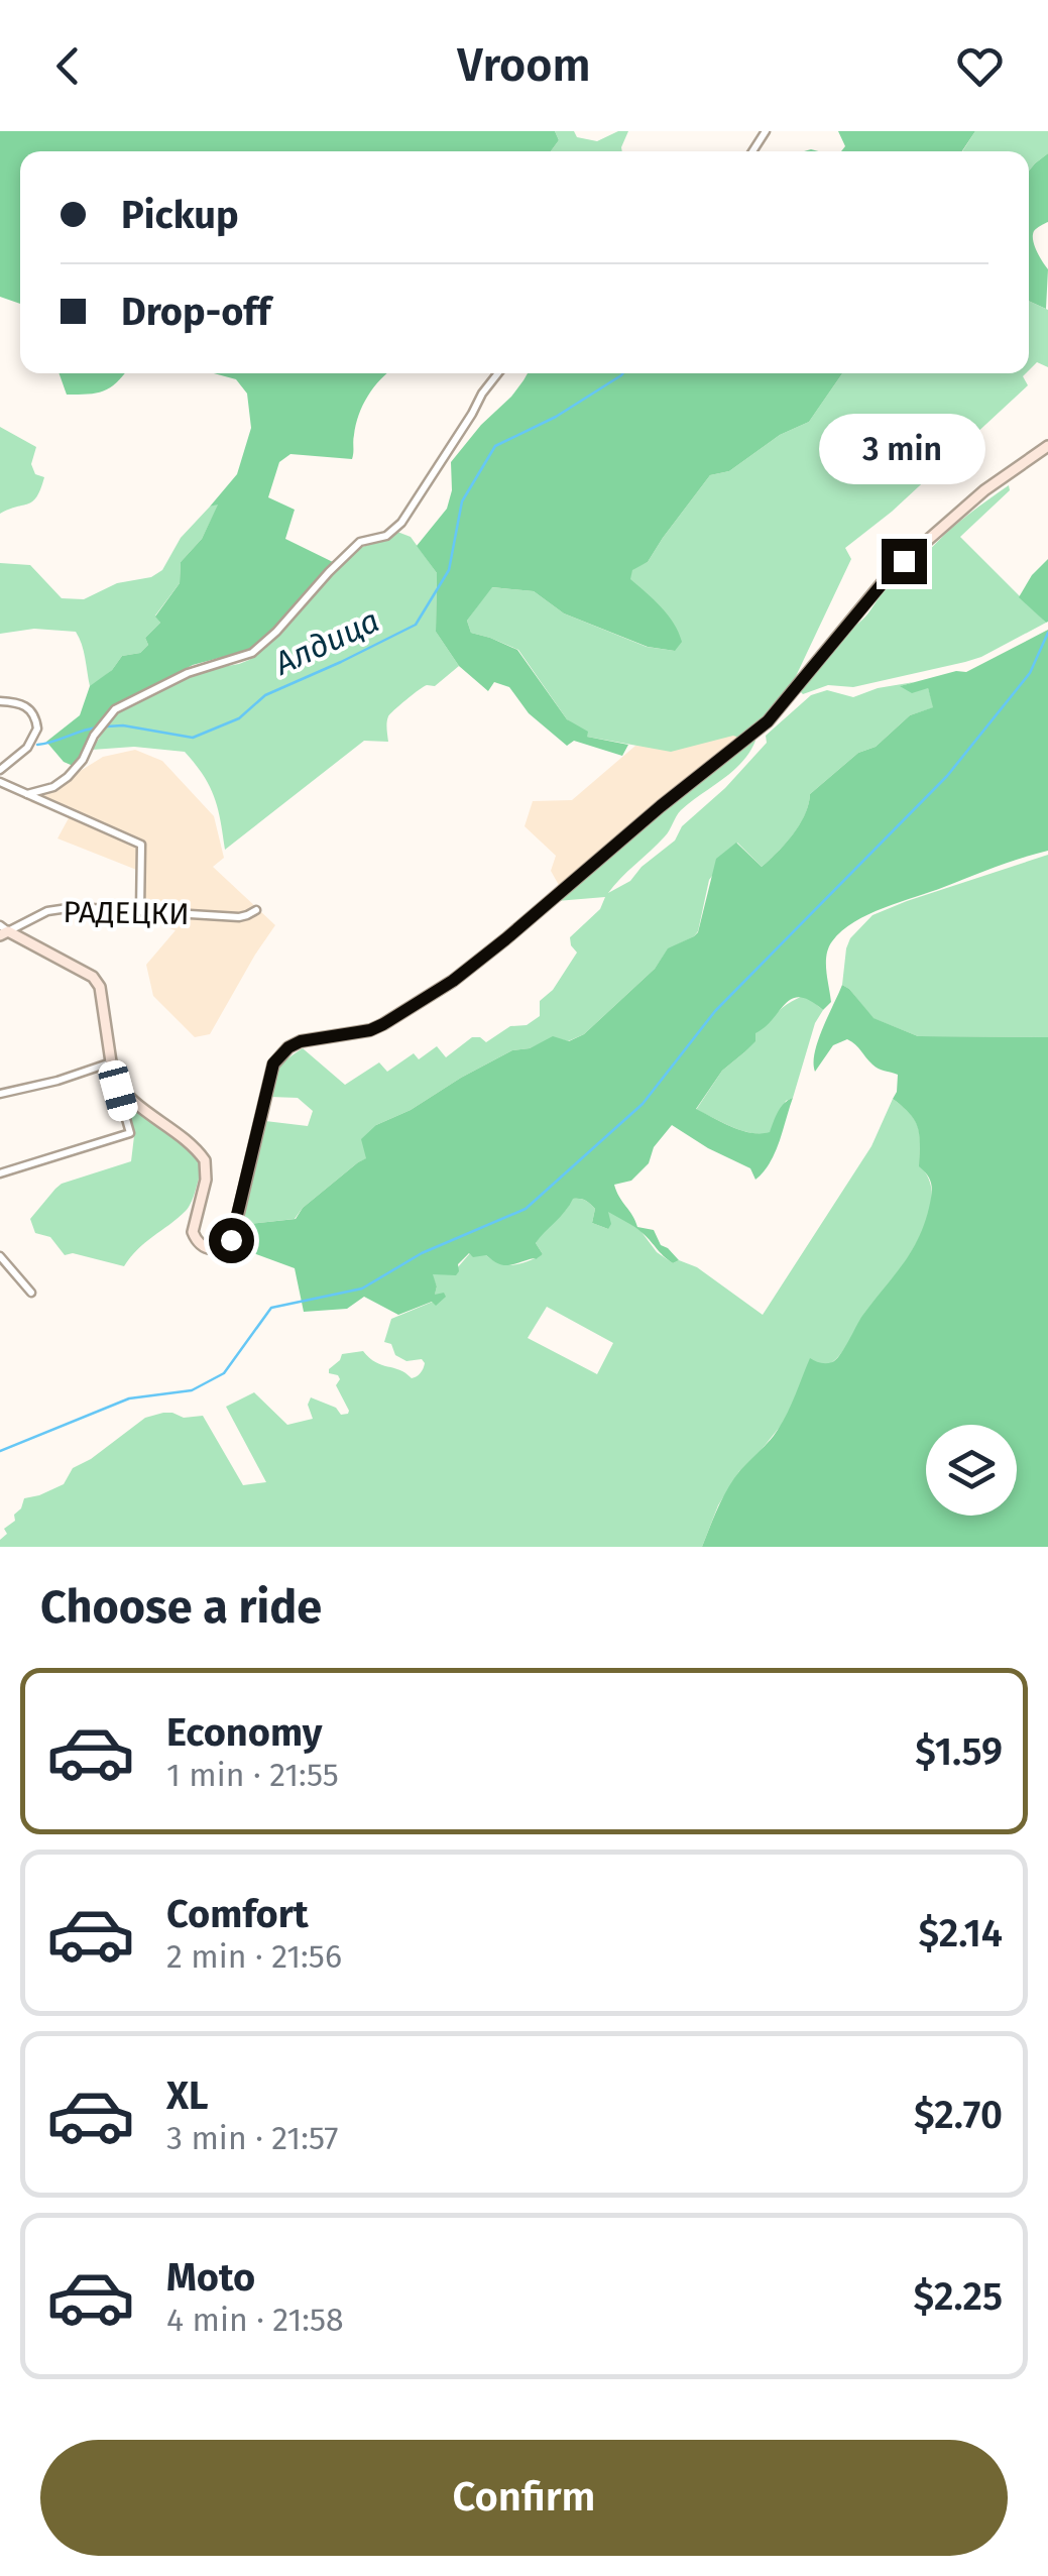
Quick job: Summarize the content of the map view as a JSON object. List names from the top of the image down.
{
  "streets": {
    "street": ["РАДЕЦКИ"]
  },
  "water": ["Алдица"],
  "page": {
    "header": "Vroom",
    "banner": ["Pickup", "Drop-off"],
    "bubble": "3 min",
    "heading": "Choose a ride",
    "list": [
      {
        "name": "Economy",
        "note": "1 min · 21:55",
        "value": "$1.59"
      },
      {
        "name": "Comfort",
        "note": "2 min · 21:56",
        "value": "$2.14"
      },
      {
        "name": "XL",
        "note": "3 min · 21:57",
        "value": "$2.70"
      },
      {
        "name": "Moto",
        "note": "4 min · 21:58",
        "value": "$2.25"
      }
    ],
    "buttons": "Confirm"
  }
}
